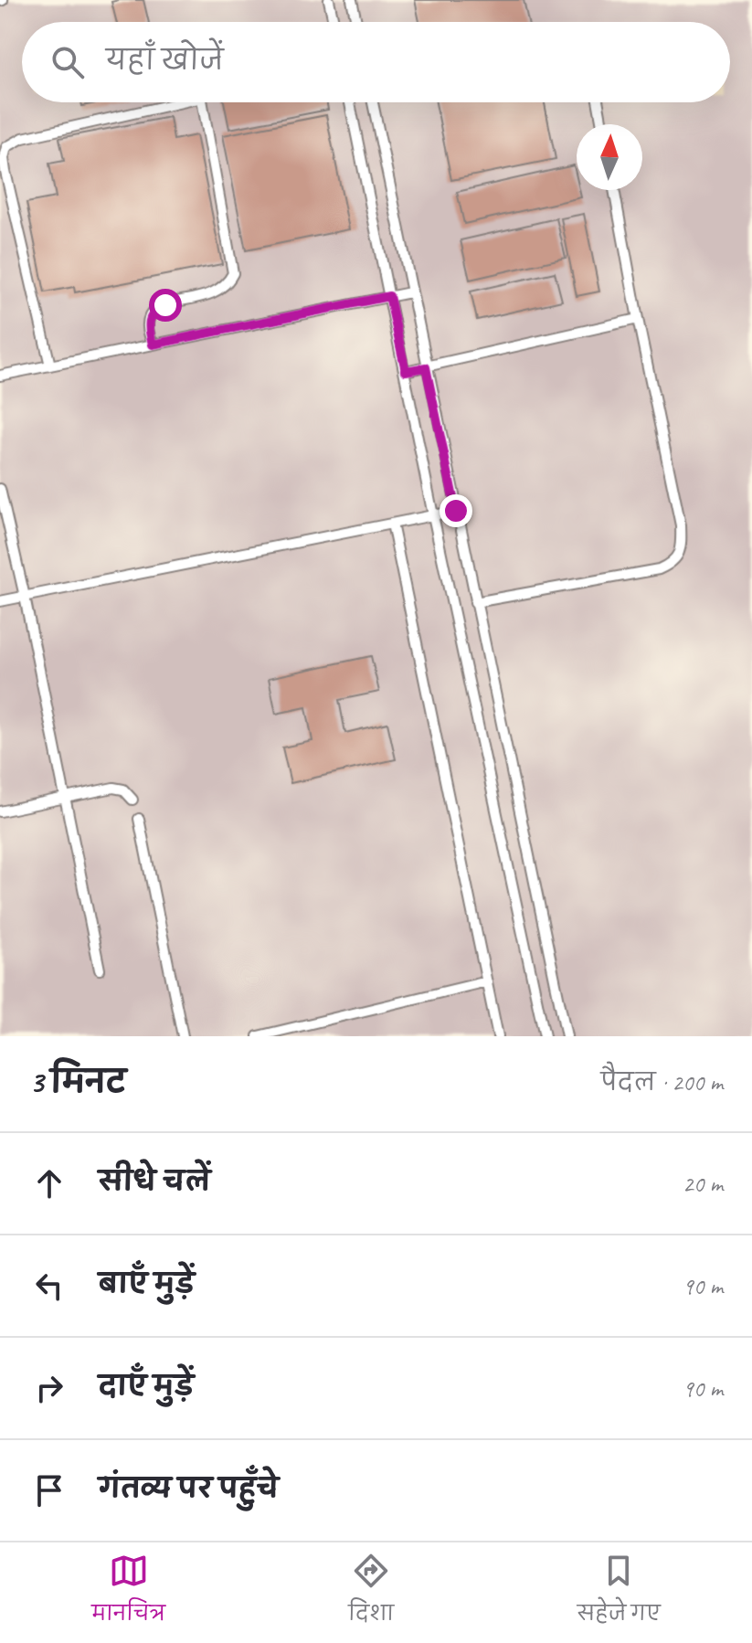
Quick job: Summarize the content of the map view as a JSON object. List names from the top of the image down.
{
  "north": "top",
  "page": {
    "search": "यहाँ खोजें",
    "heading": ["3 मिनट", "पैदल · 200 m"],
    "list": [
      ["सीधे चलें", "20 m"],
      ["बाएँ मुड़ें", "90 m"],
      ["दाएँ मुड़ें", "90 m"],
      "गंतव्य पर पहुँचे"
    ],
    "nav": ["मानचित्र", "दिशा", "सहेजे गए"]
  }
}
